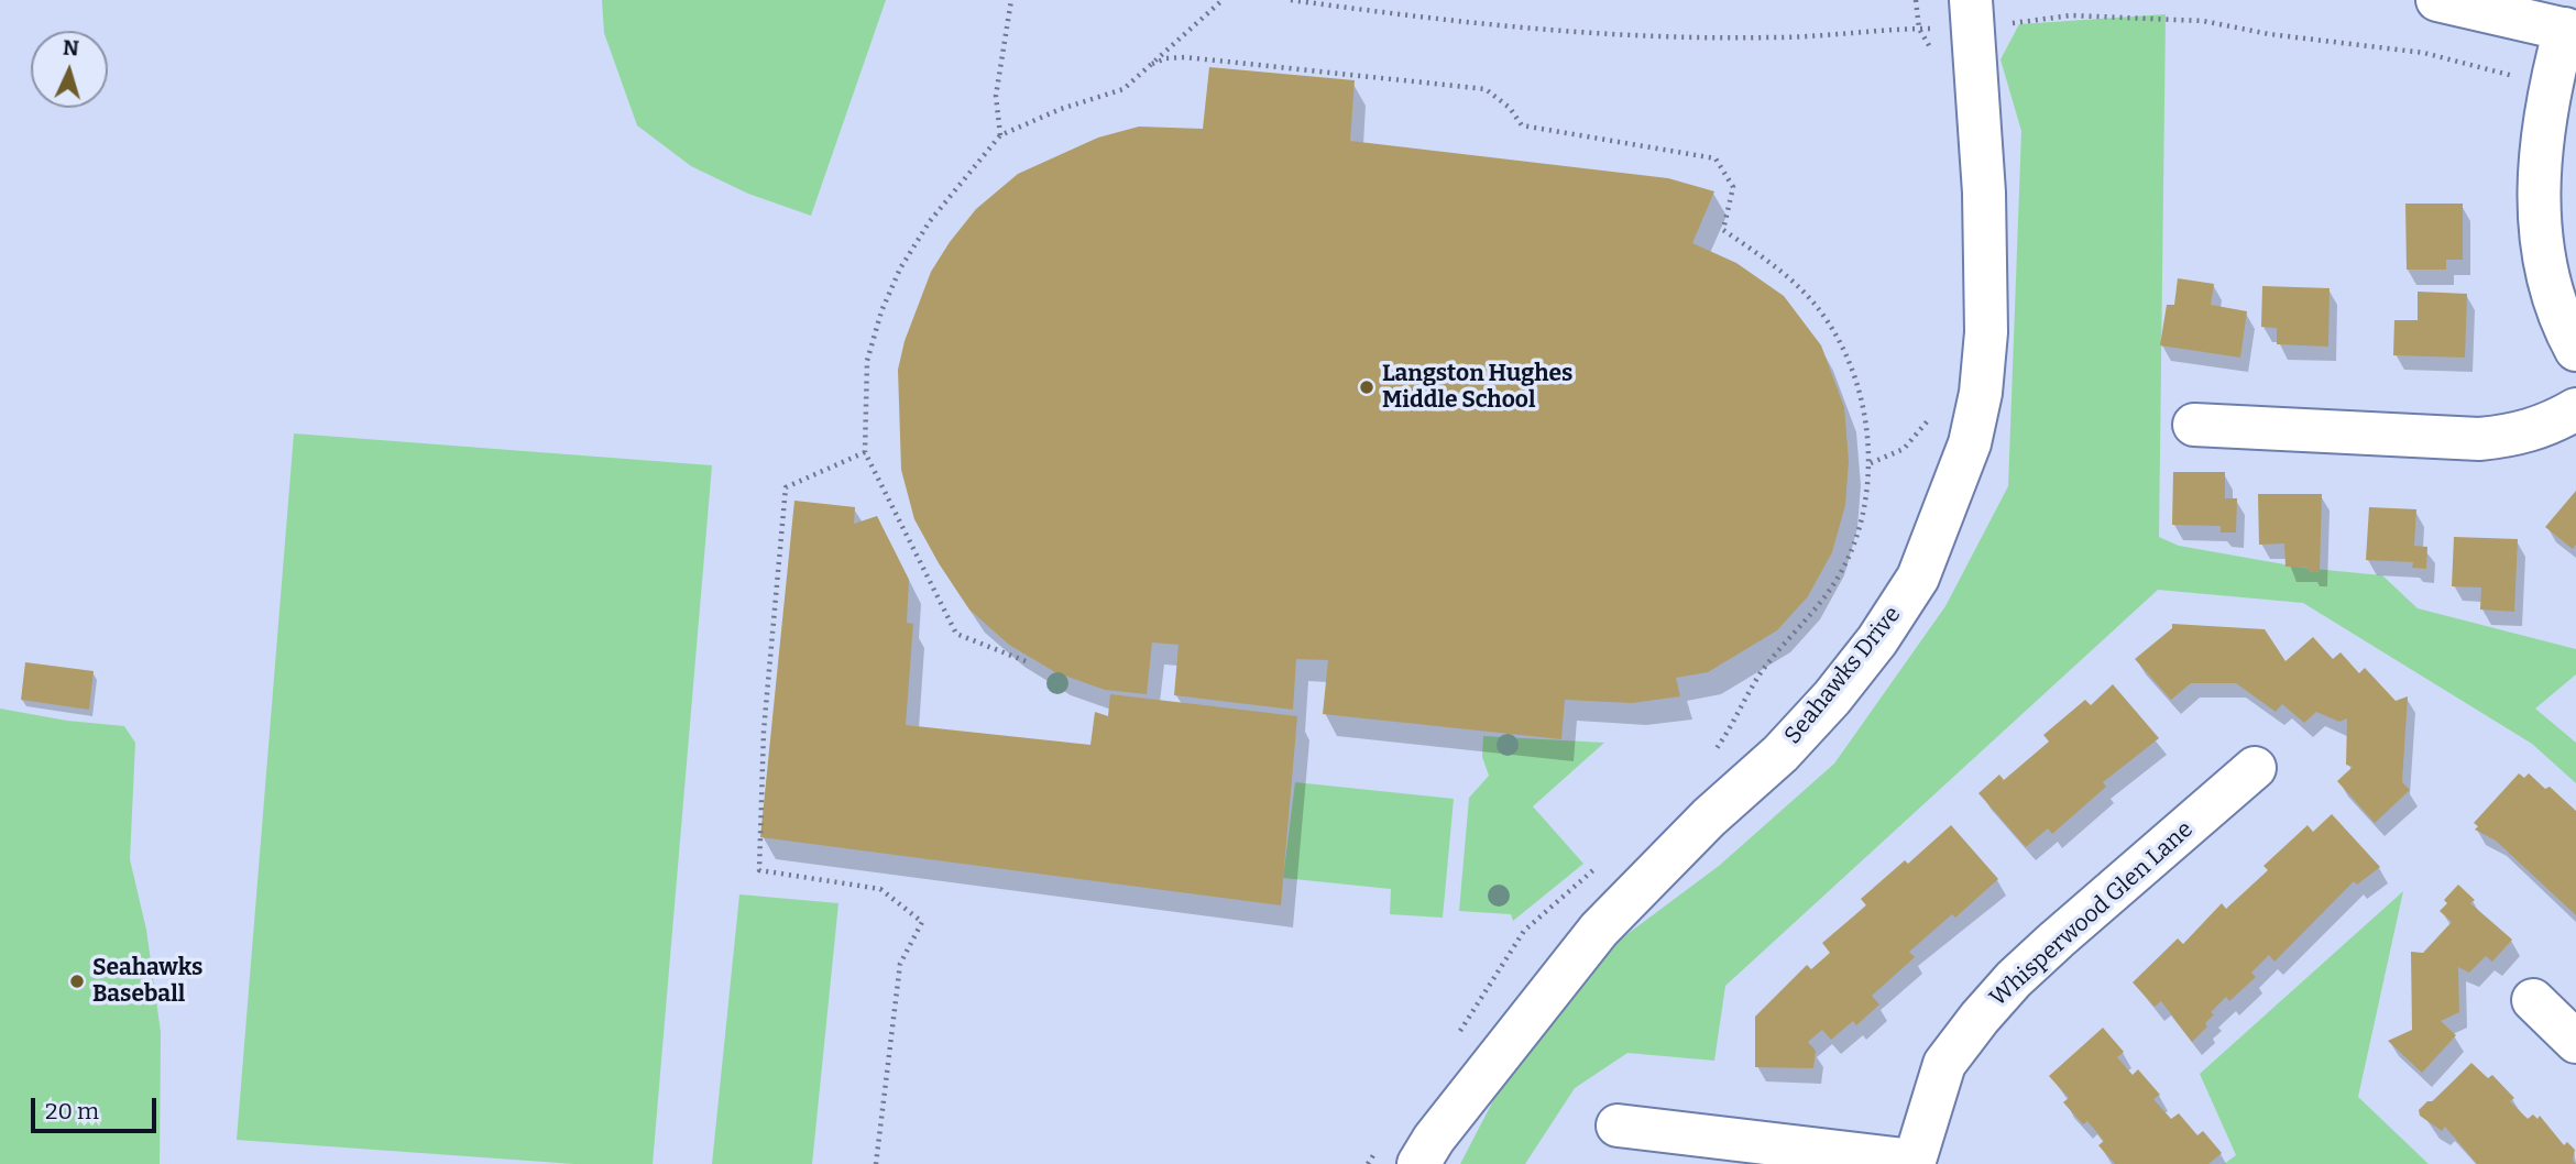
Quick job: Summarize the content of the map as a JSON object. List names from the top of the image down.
{
  "streets": {
    "street": ["Seahawks Drive", "Whisperwood Glen Lane"]
  },
  "places": ["Langston Hughes Middle School", "Seahawks Baseball"],
  "scale_bar": "20 m",
  "north": "top"
}
